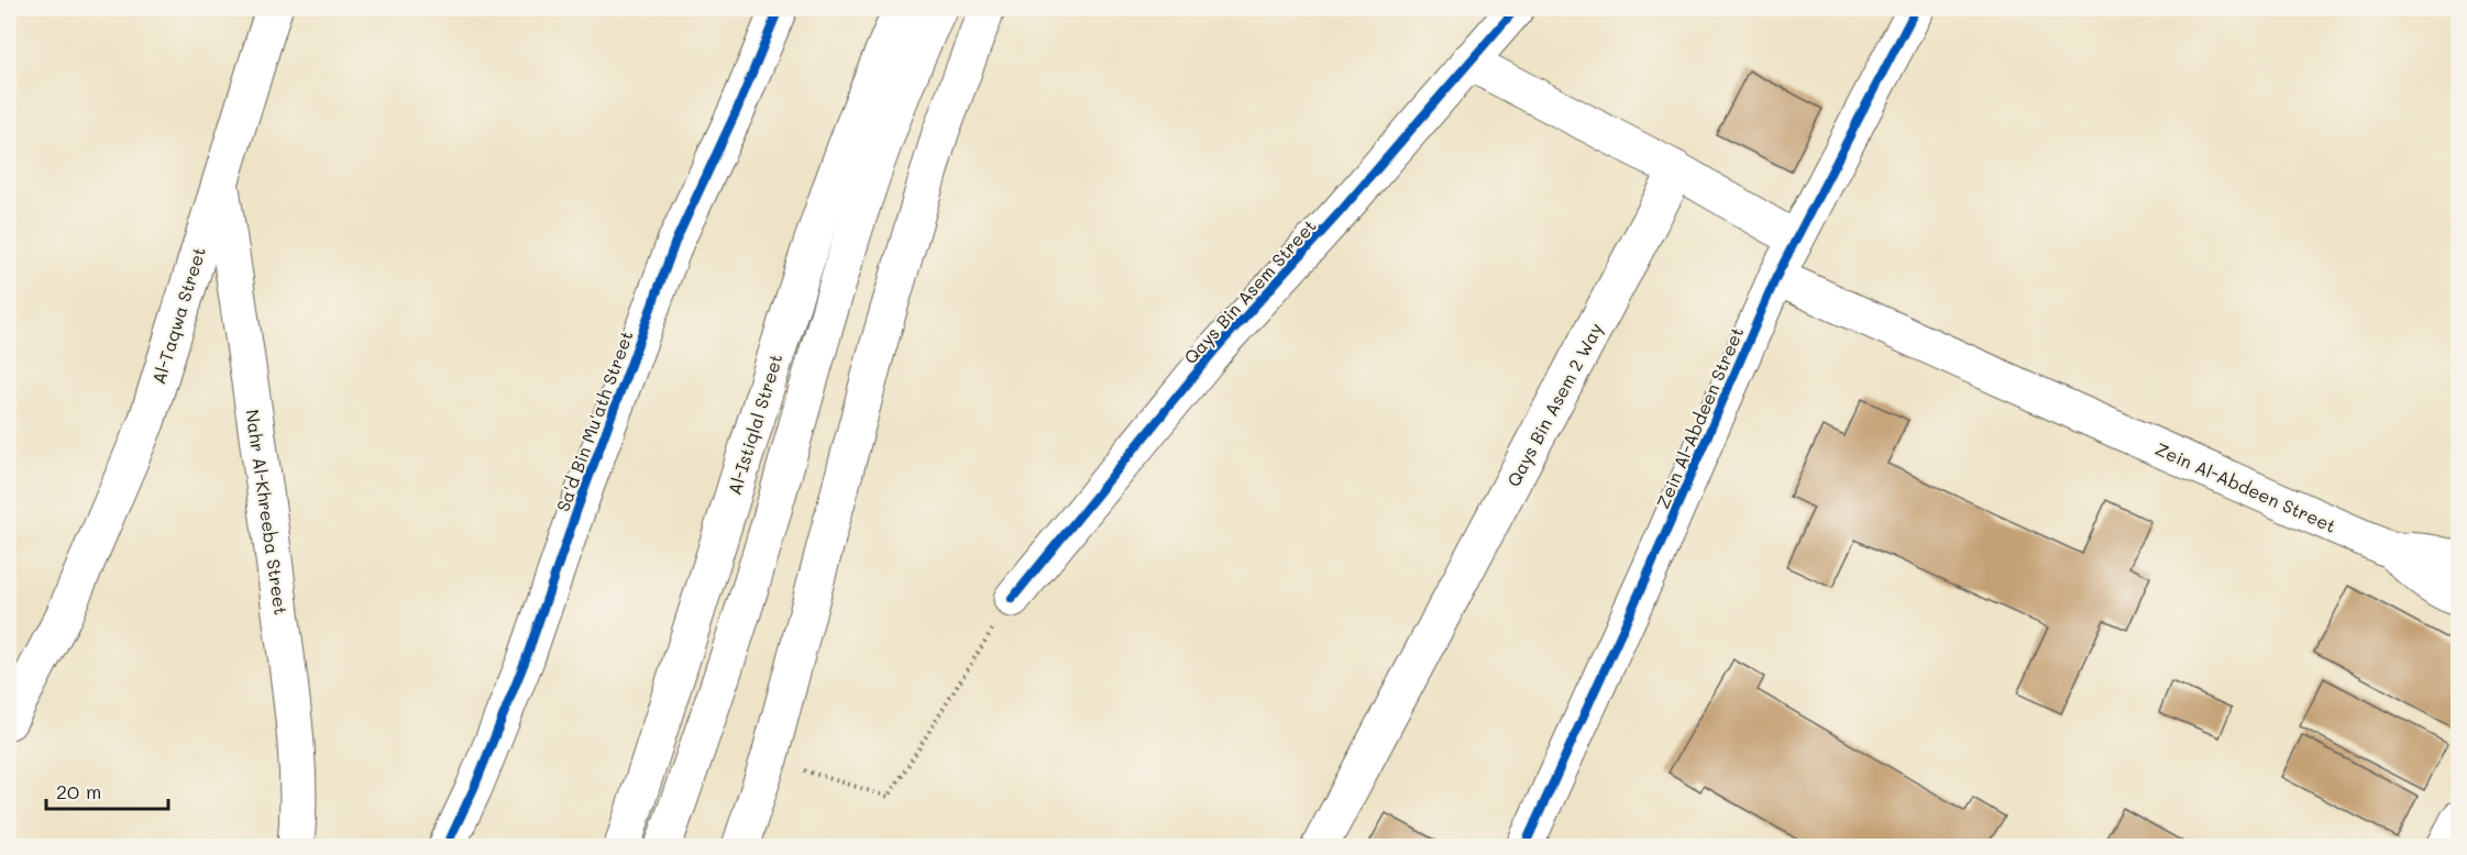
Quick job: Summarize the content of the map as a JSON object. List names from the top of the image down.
{
  "streets": {
    "main road": [
      "Qays Bin Asem Street",
      "Al-Taqwa Street",
      "Qays Bin Asem 2 Way",
      "Zein Al-Abdeen Street",
      "Sa'd Bin Mu'ath Street",
      "Al-Istiqlal Street",
      "Nahr Al-Khreeba Street"
    ]
  },
  "crossings": [
    ["Al-Taqwa Street", "Nahr Al-Khreeba Street"]
  ],
  "scale_bar": "20 m"
}
